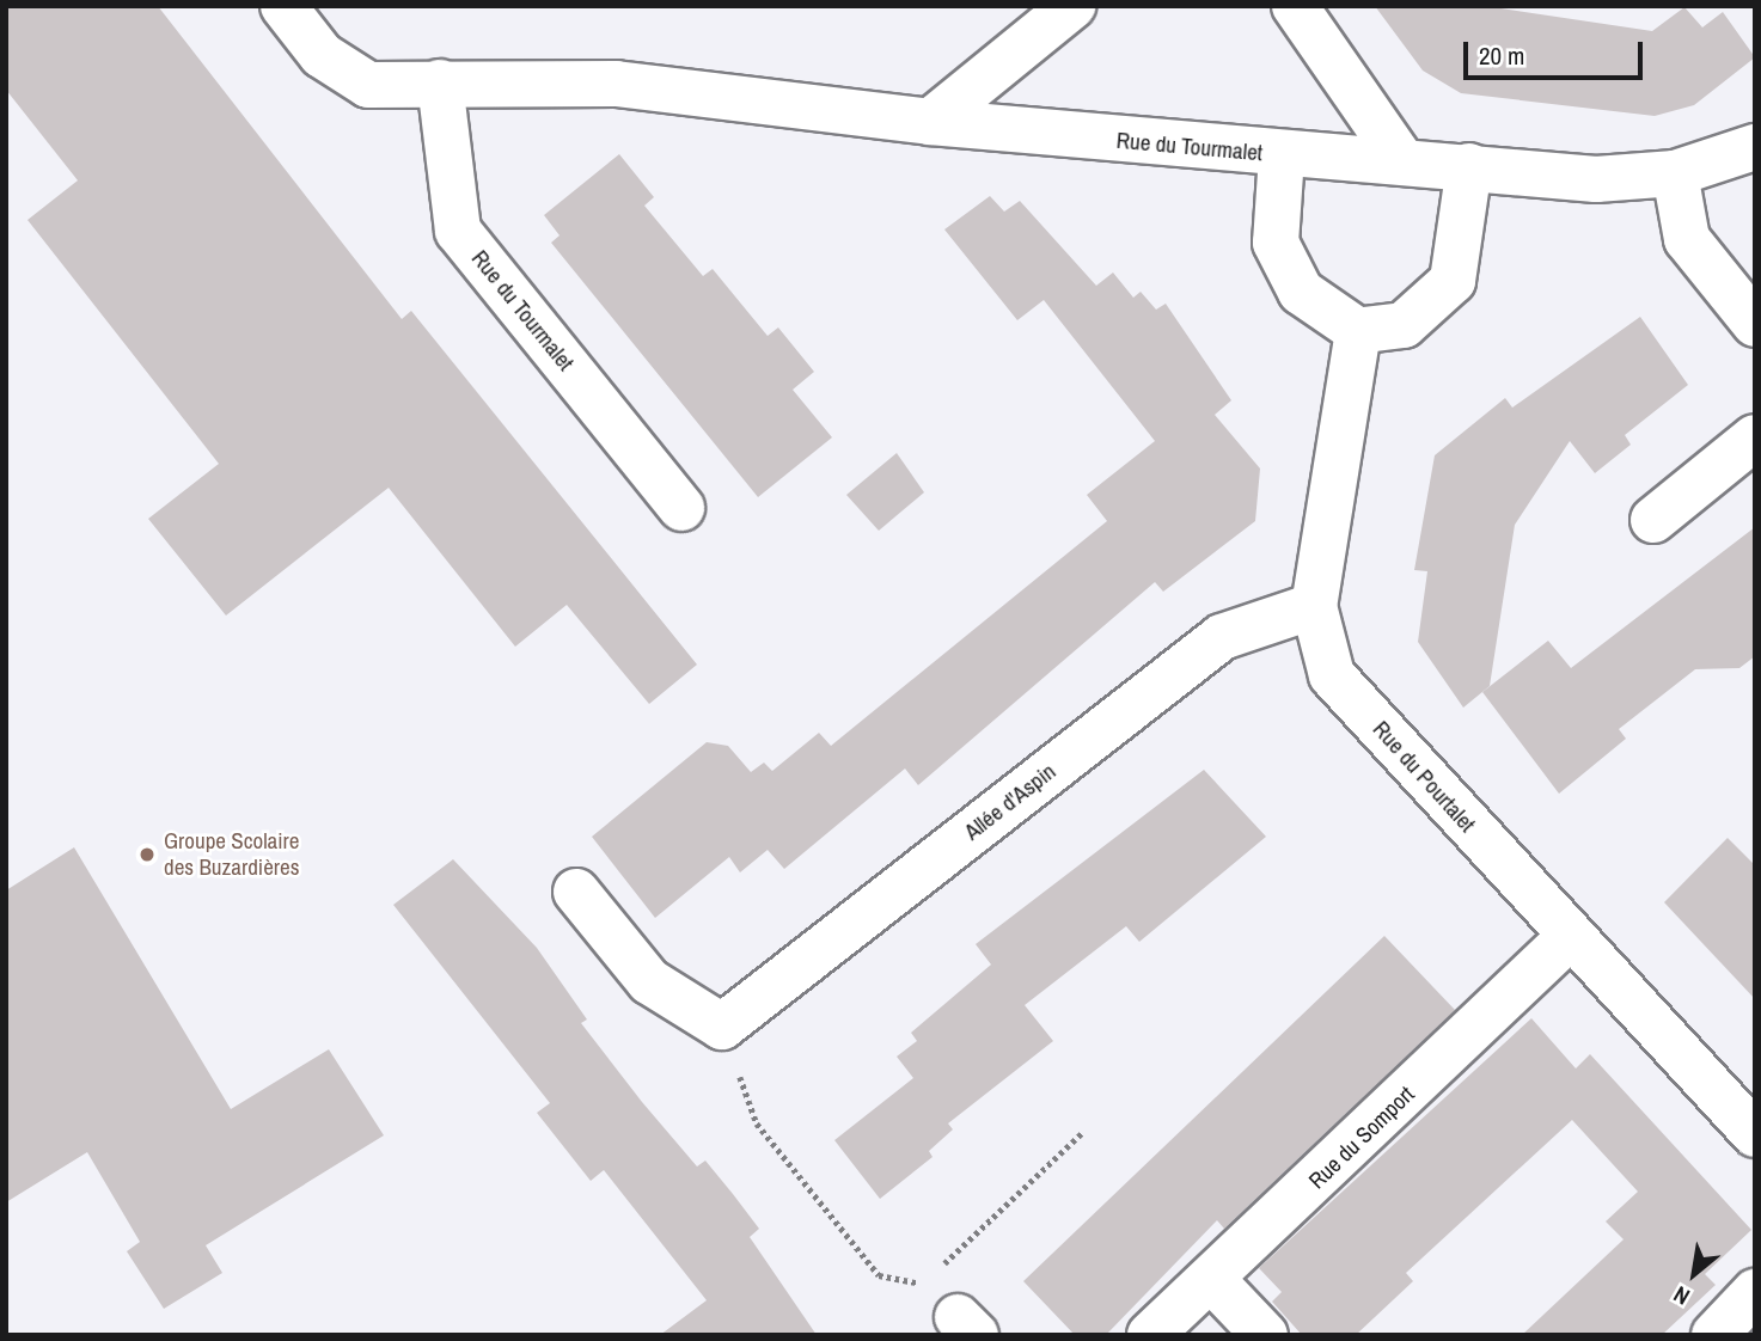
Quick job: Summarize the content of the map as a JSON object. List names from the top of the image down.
{
  "streets": {
    "street": [
      "Rue du Tourmalet",
      "Rue du Pourtalet",
      "Allée d'Aspin",
      "Rue du Somport"
    ]
  },
  "crossings": [
    ["Rue du Tourmalet", "Rue du Pourtalet"],
    ["Rue du Pourtalet", "Allée d'Aspin"],
    ["Rue du Pourtalet", "Rue du Somport"]
  ],
  "places": ["Groupe Scolaire des Buzardières"],
  "scale_bar": "20 m",
  "north": "bottom left"
}
